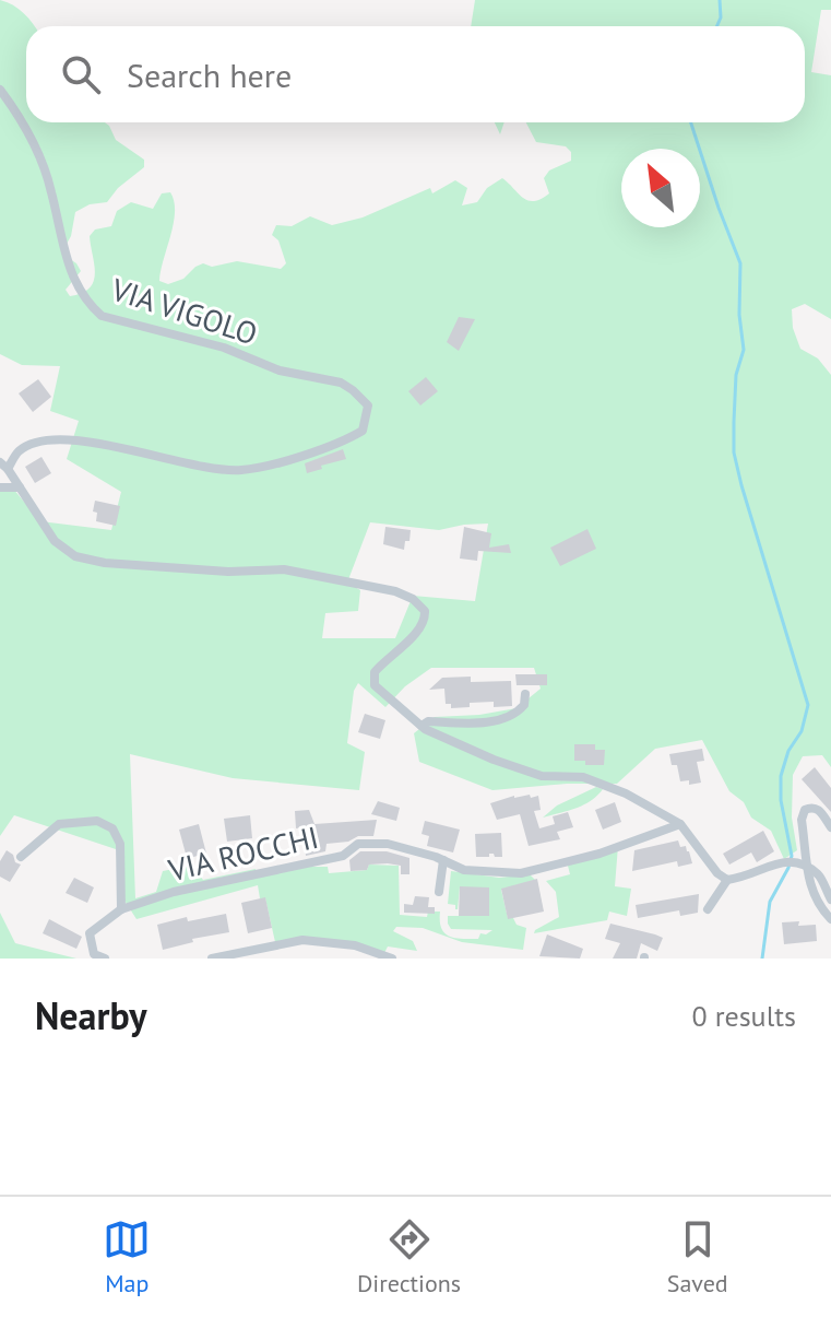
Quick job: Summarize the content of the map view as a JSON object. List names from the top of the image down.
{
  "streets": {
    "street": ["VIA VIGOLO", "VIA ROCCHI"]
  },
  "north": "top left",
  "page": {
    "search": "Search here",
    "heading": ["Nearby", "0 results"],
    "nav": ["Map", "Directions", "Saved"]
  }
}
